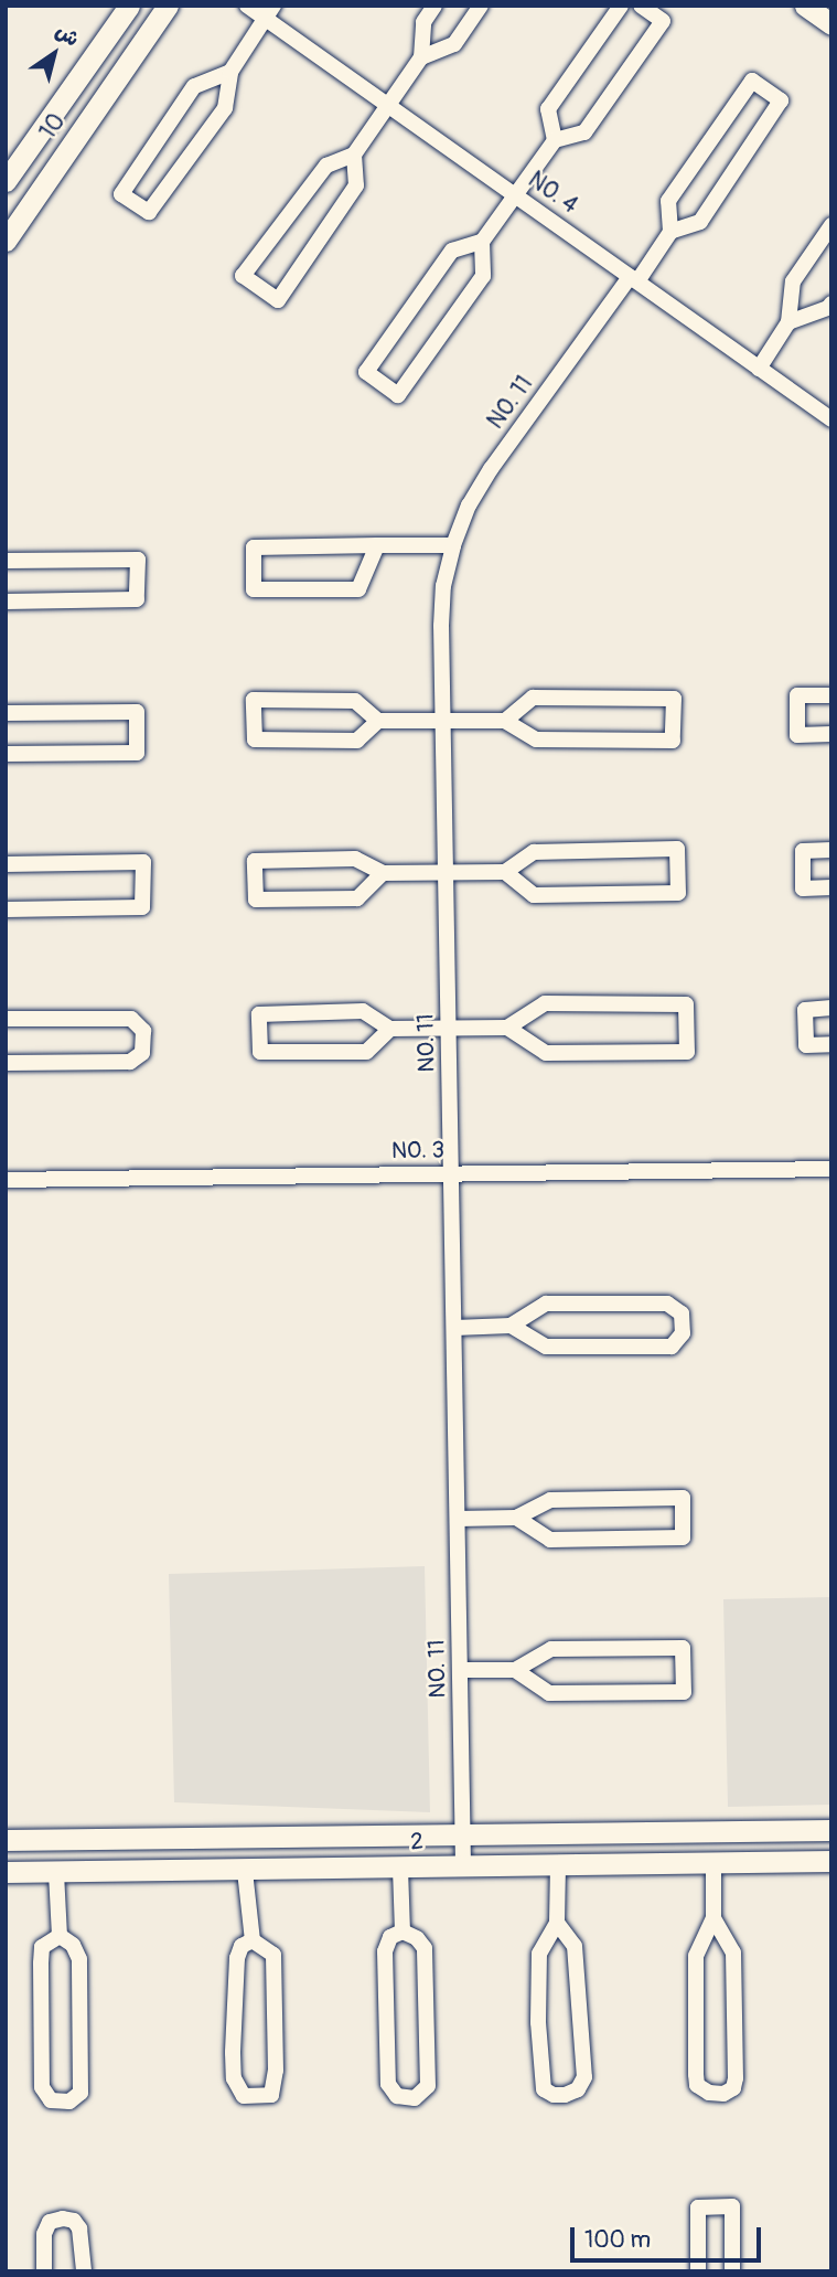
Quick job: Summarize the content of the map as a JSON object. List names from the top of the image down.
{
  "streets": {
    "street": [
      "10",
      "NO. 4",
      "NO. 11",
      "NO. 3",
      "2"
    ]
  },
  "crossings": [
    ["NO. 4", "NO. 11"],
    ["NO. 11", "NO. 3"],
    ["NO. 11", "2"]
  ],
  "scale_bar": "100 m",
  "north": "top right"
}
